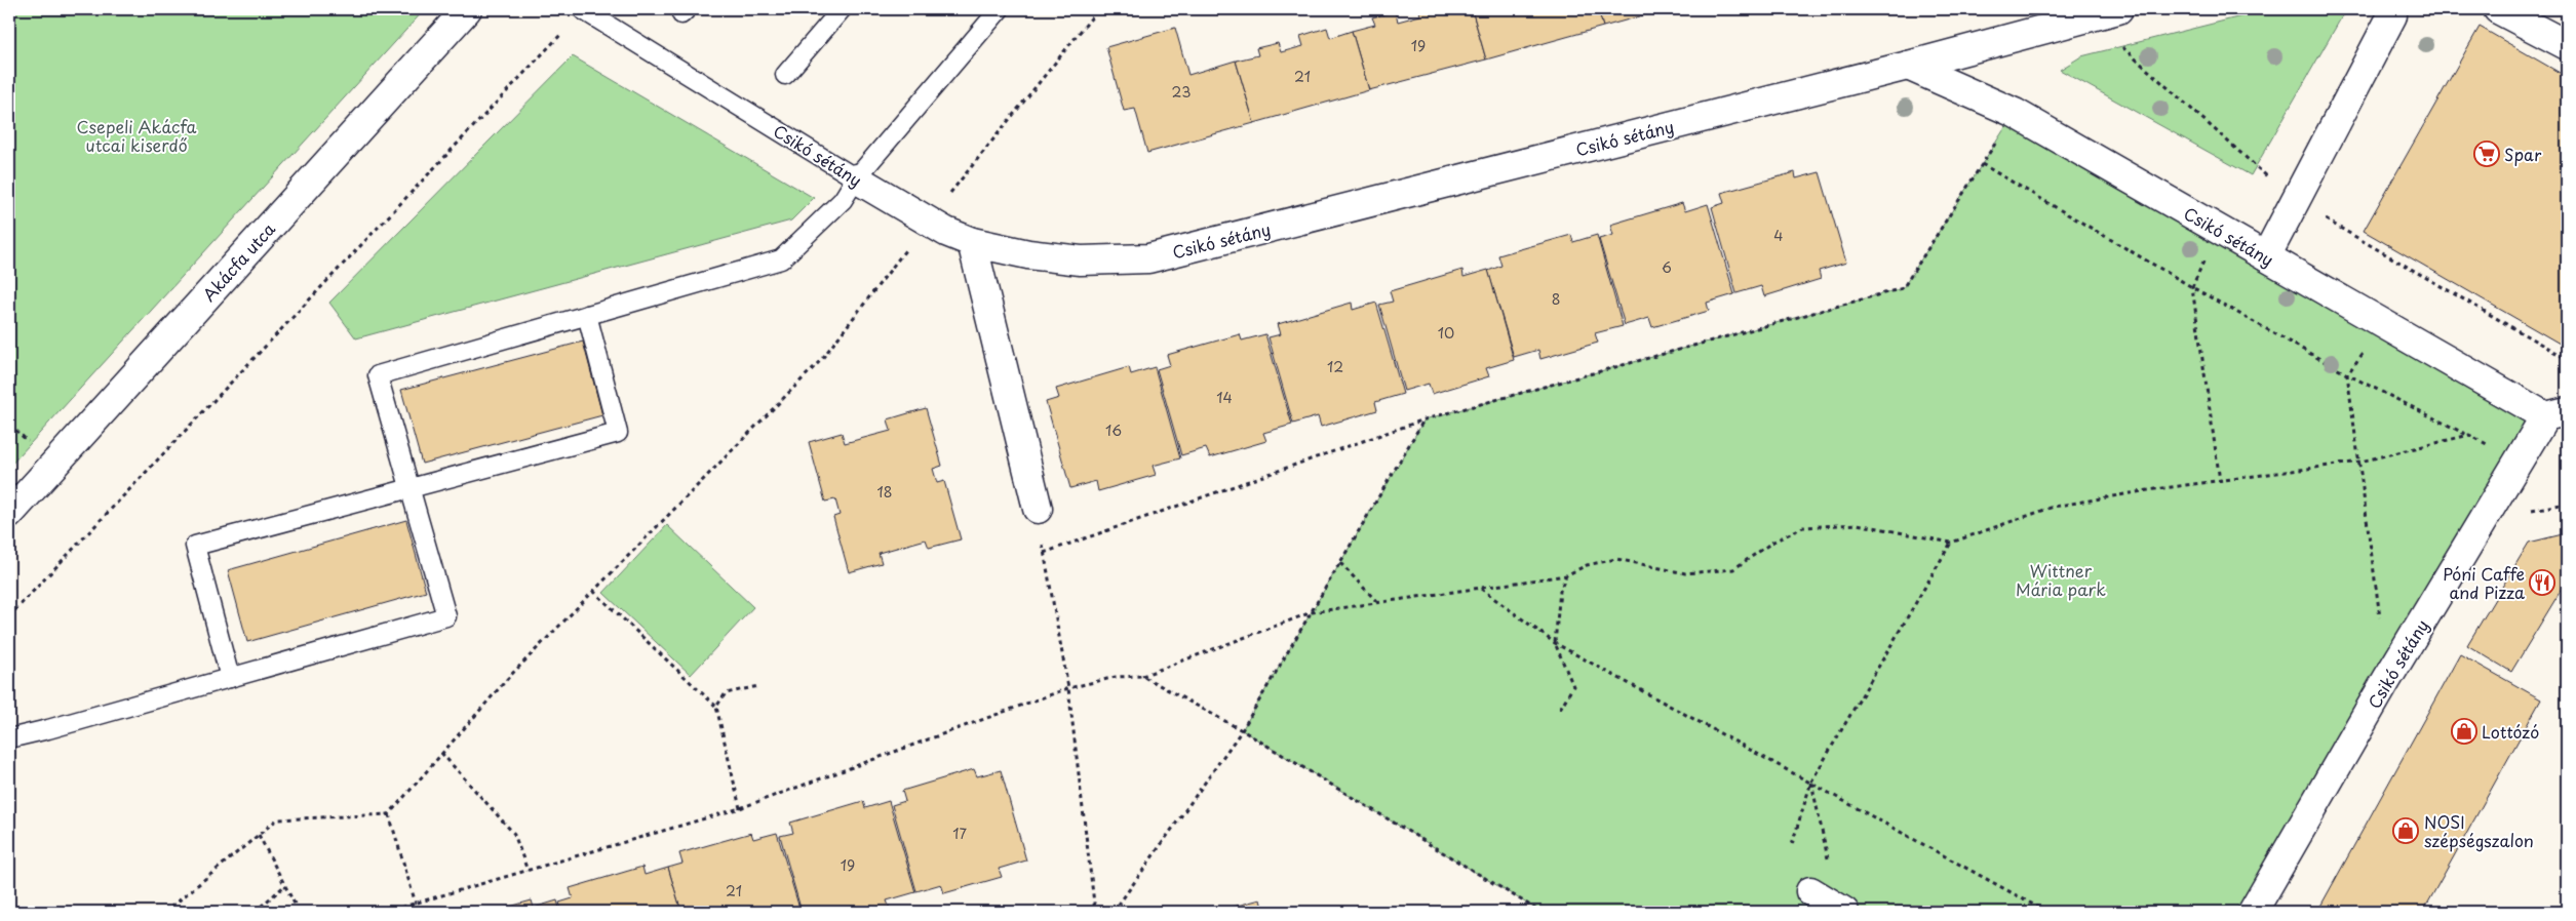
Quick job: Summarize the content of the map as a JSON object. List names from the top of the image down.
{
  "streets": {
    "street": ["Csikó sétány", "Akácfa utca"]
  },
  "parks": ["Csepeli Akácfa utcai kiserdő", "Wittner Mária park"],
  "places": {
    "supermarket": ["Spar"],
    "restaurant": ["Póni Caffe and Pizza"],
    "shop": ["Lottózó", "NOSI szépségszalon"]
  },
  "house_numbers": [
    "19",
    "21",
    "23",
    "4",
    "6",
    "8",
    "10",
    "12",
    "14",
    "16",
    "18",
    "17",
    "19",
    "21"
  ]
}
